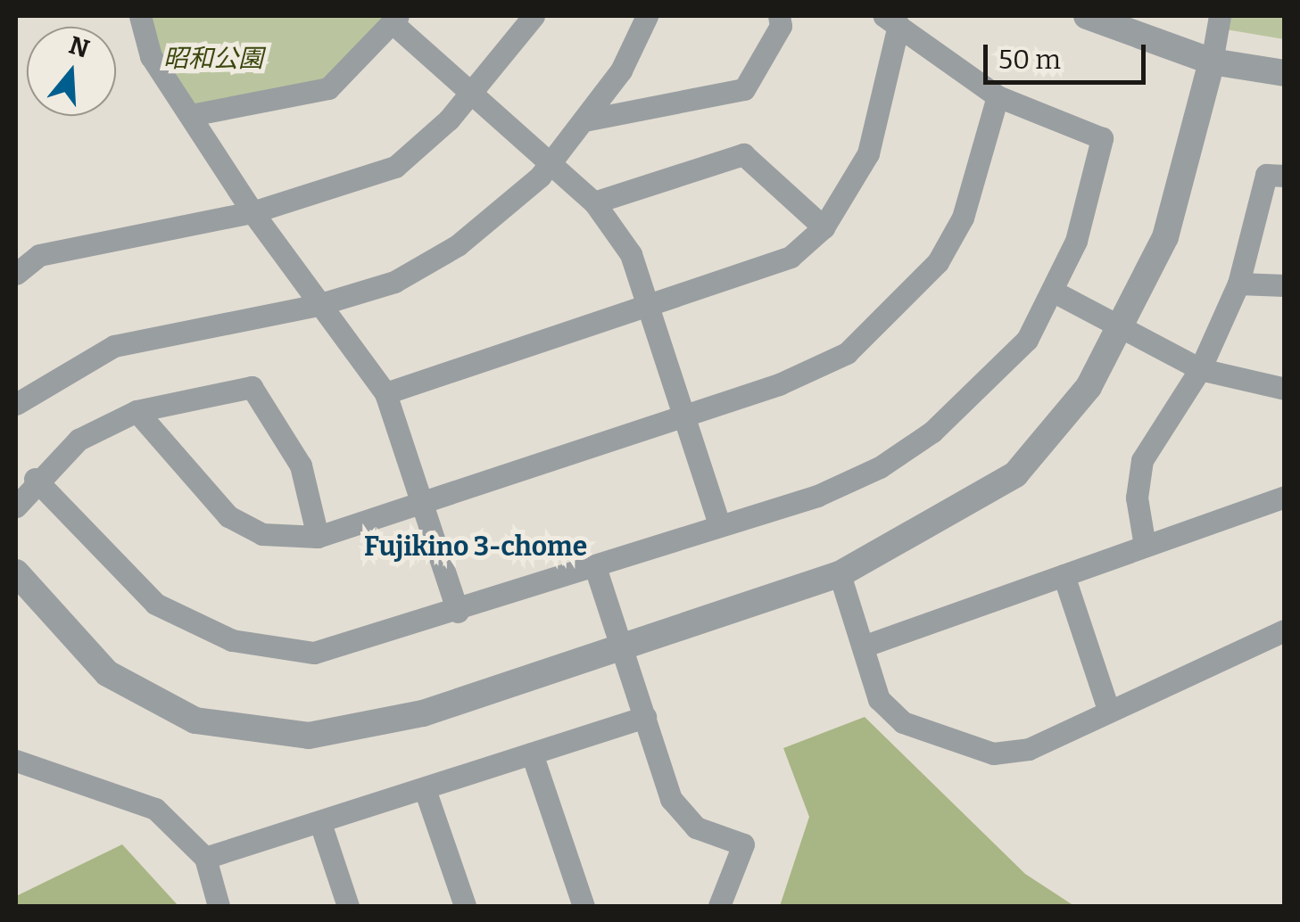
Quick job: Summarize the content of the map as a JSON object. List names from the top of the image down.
{
  "districts": ["Fujikino 3-chome"],
  "parks": ["昭和公園"],
  "scale_bar": "50 m",
  "north": "top"
}
